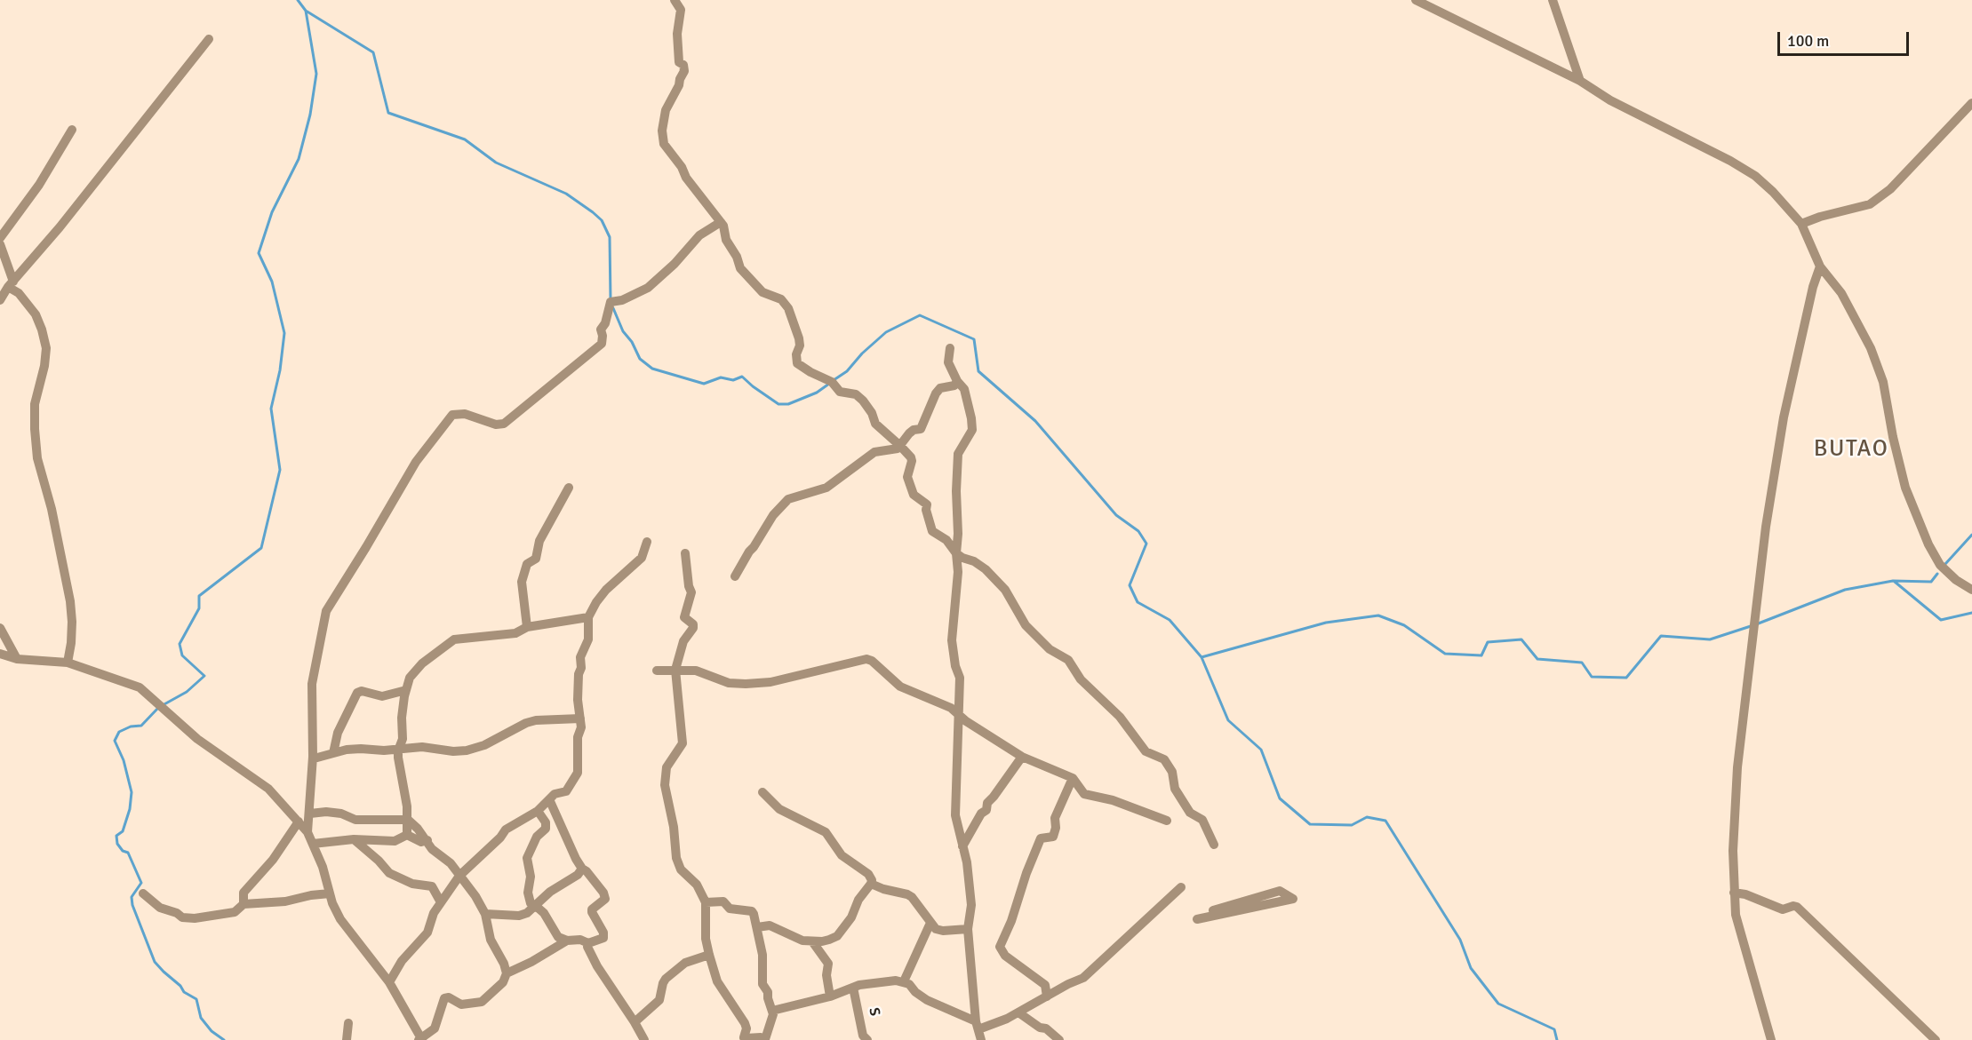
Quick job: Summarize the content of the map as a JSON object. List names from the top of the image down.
{
  "streets": {
    "street": ["s"]
  },
  "districts": ["BUTAO"],
  "scale_bar": "100 m"
}
